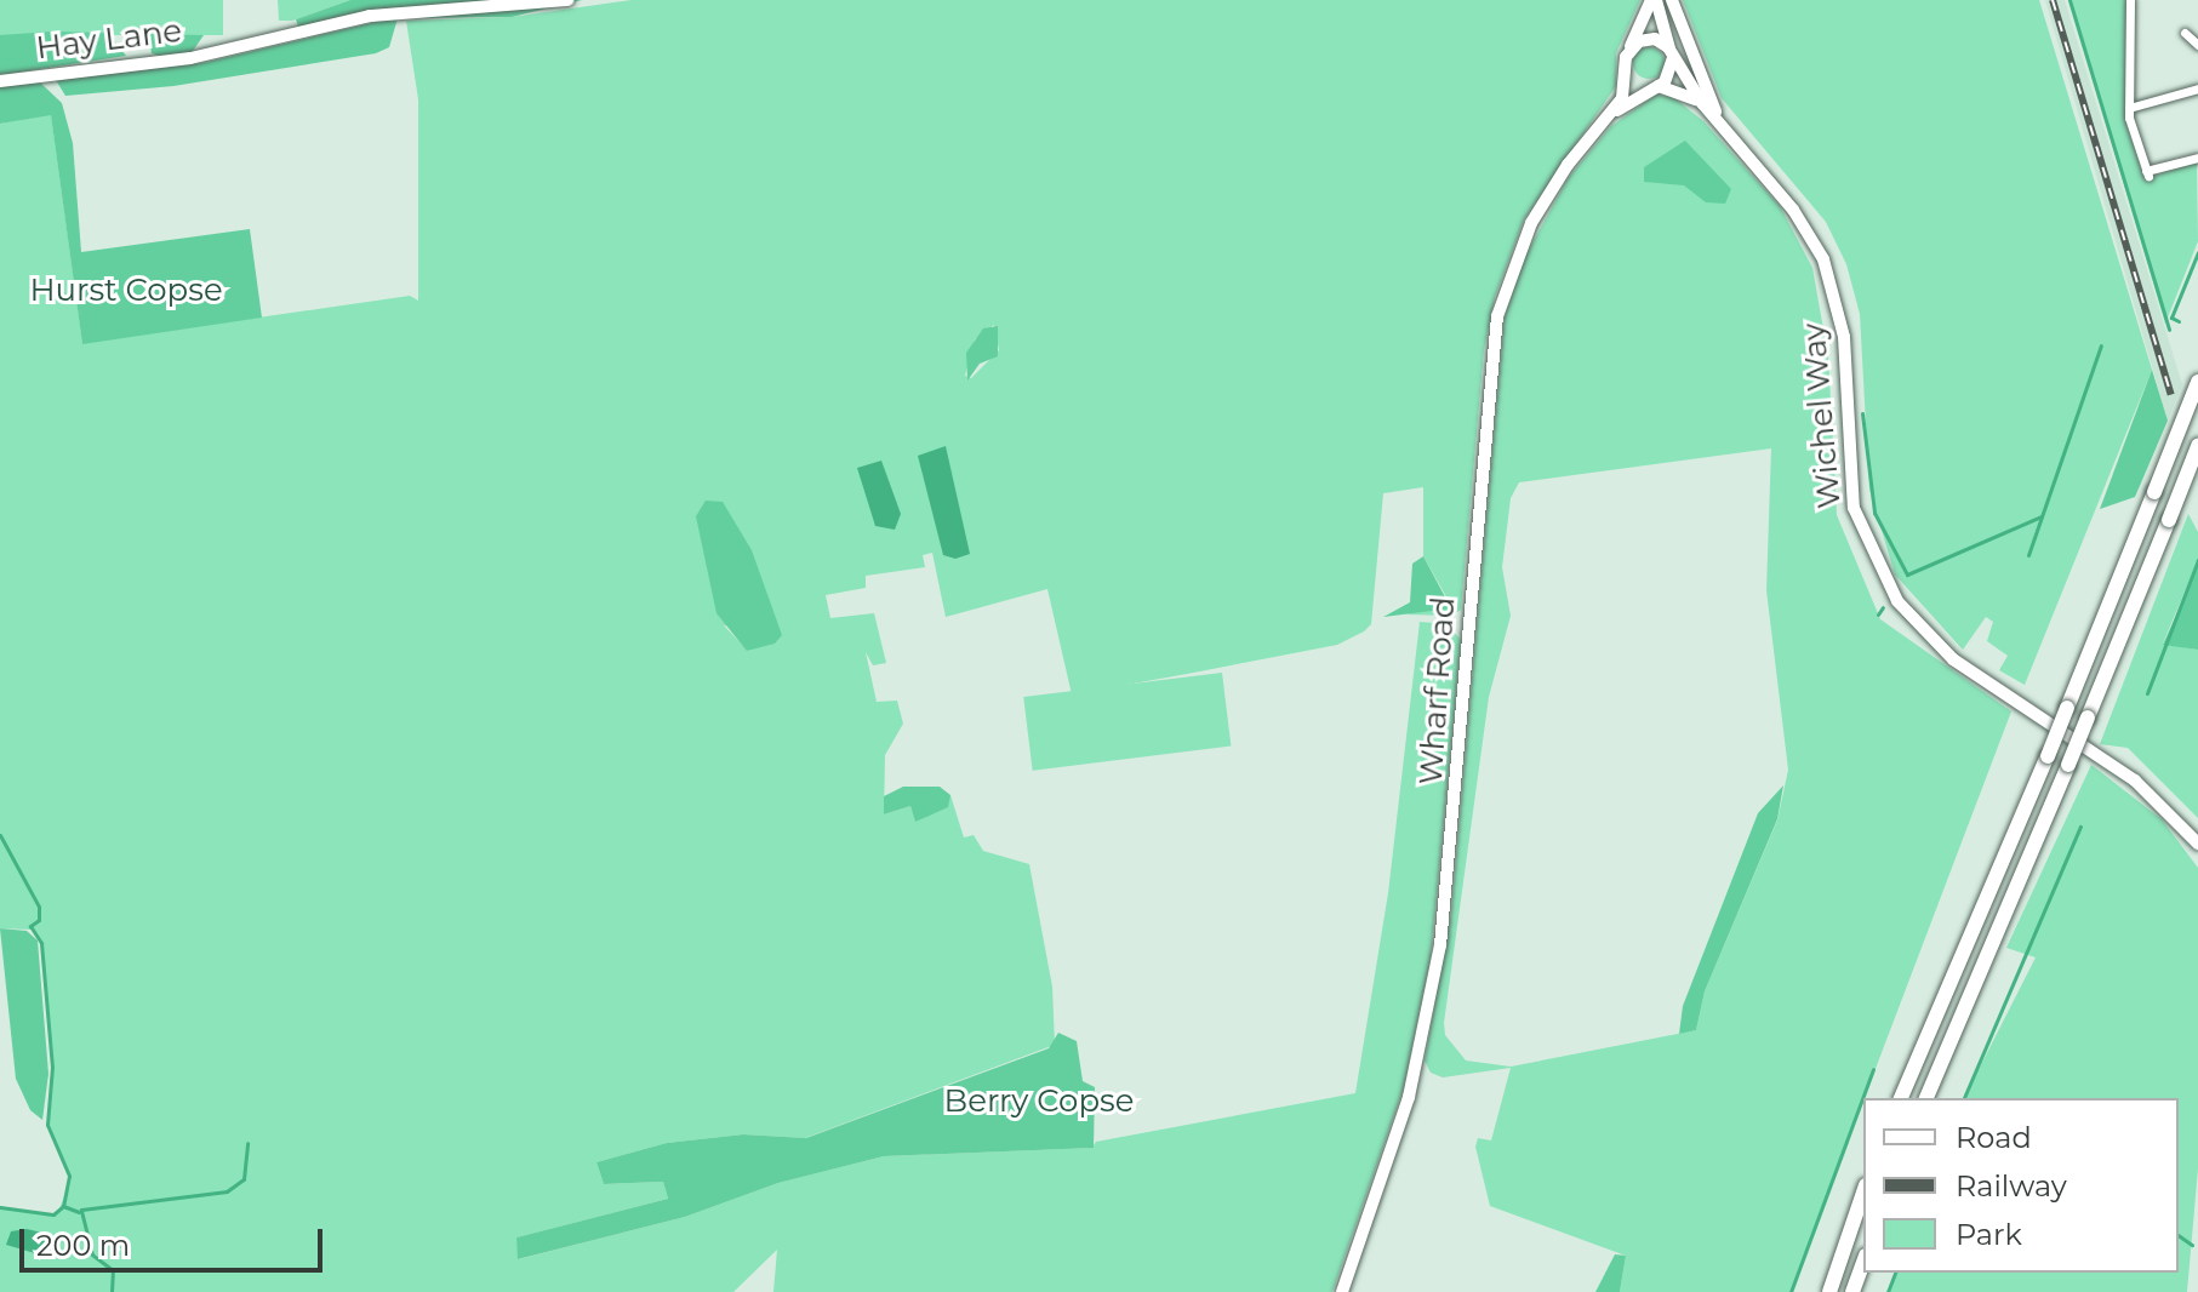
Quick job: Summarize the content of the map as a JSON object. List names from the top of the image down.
{
  "streets": {
    "main road": ["Hay Lane", "Wichel Way", "Wharf Road"]
  },
  "crossings": [
    ["Wichel Way", "Wharf Road"]
  ],
  "parks": ["Hurst Copse", "Berry Copse"],
  "legend": ["Road", "Railway", "Park"],
  "scale_bar": "200 m"
}
